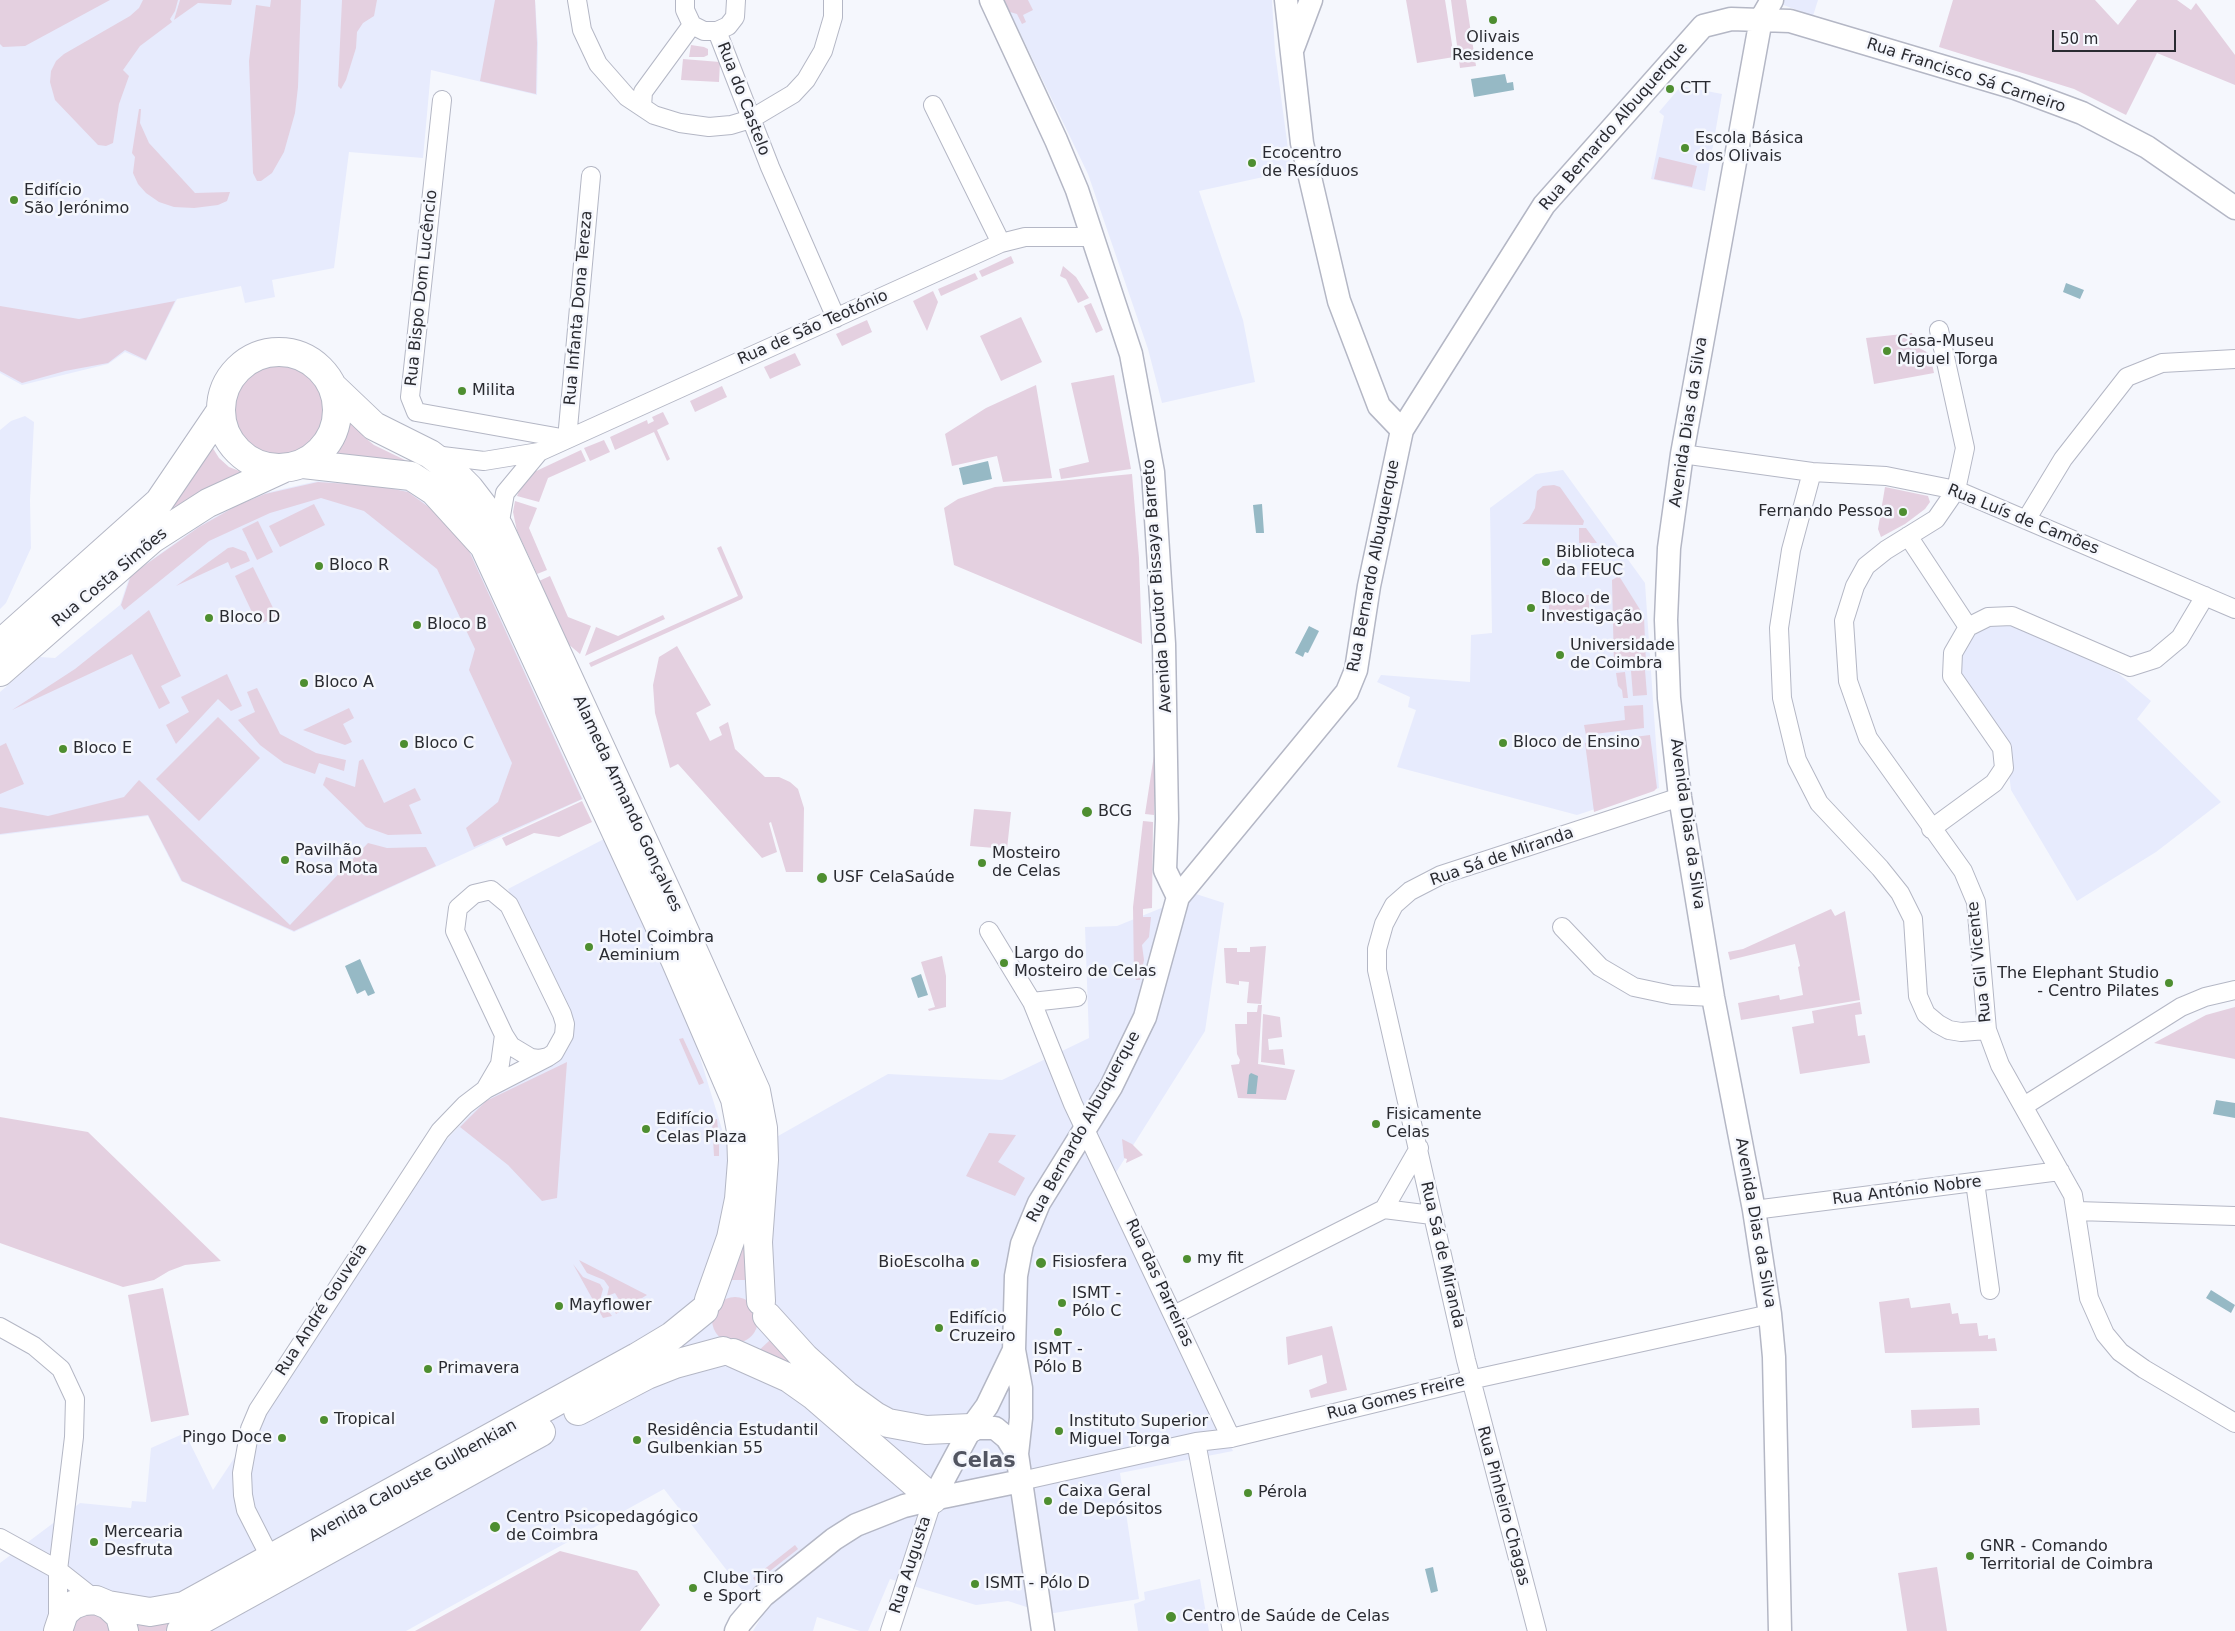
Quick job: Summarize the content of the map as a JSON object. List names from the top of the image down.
{
  "streets": {
    "main road": ["Rua Costa Simões", "Alameda Armando Gonçalves", "Avenida Calouste Gulbenkian"],
    "street": [
      "Rua Francisco Sá Carneiro",
      "Rua do Castelo",
      "Rua Bernardo Albuquerque",
      "Rua Bispo Dom Lucêncio",
      "Rua Infanta Dona Tereza",
      "Rua de São Teotónio",
      "Avenida Dias da Silva",
      "Rua Luís de Camões",
      "Avenida Doutor Bissaya Barreto",
      "Rua Sá de Miranda",
      "Rua Gil Vicente",
      "Rua António Nobre",
      "Rua das Parreiras",
      "Rua André Gouveia",
      "Rua Gomes Freire",
      "Rua Pinheiro Chagas",
      "Rua Augusta"
    ]
  },
  "crossings": [
    ["Rua Francisco Sá Carneiro", "Rua Bernardo Albuquerque"],
    ["Rua Francisco Sá Carneiro", "Avenida Dias da Silva"],
    ["Rua do Castelo", "Rua de São Teotónio"],
    ["Rua Bernardo Albuquerque", "Avenida Dias da Silva"],
    ["Rua Bernardo Albuquerque", "Avenida Doutor Bissaya Barreto"],
    ["Rua Bernardo Albuquerque", "Rua das Parreiras"],
    ["Rua Bispo Dom Lucêncio", "Rua Infanta Dona Tereza"],
    ["Rua Bispo Dom Lucêncio", "Rua de São Teotónio"],
    ["Rua Infanta Dona Tereza", "Rua de São Teotónio"],
    ["Rua de São Teotónio", "Avenida Doutor Bissaya Barreto"],
    ["Avenida Dias da Silva", "Rua Luís de Camões"],
    ["Avenida Dias da Silva", "Rua Sá de Miranda"],
    ["Avenida Dias da Silva", "Rua António Nobre"],
    ["Avenida Dias da Silva", "Rua Gomes Freire"],
    ["Rua Luís de Camões", "Rua Gil Vicente"],
    ["Rua Costa Simões", "Alameda Armando Gonçalves"],
    ["Alameda Armando Gonçalves", "Avenida Calouste Gulbenkian"],
    ["Rua Sá de Miranda", "Rua Gomes Freire"],
    ["Rua Sá de Miranda", "Rua Pinheiro Chagas"],
    ["Rua Gil Vicente", "Rua António Nobre"],
    ["Rua das Parreiras", "Rua Gomes Freire"],
    ["Rua André Gouveia", "Avenida Calouste Gulbenkian"],
    ["Rua Gomes Freire", "Rua Pinheiro Chagas"]
  ],
  "districts": ["Celas"],
  "places": [
    "Olivais Residence",
    "CTT",
    "Escola Básica dos Olivais",
    "Ecocentro de Resíduos",
    "Edifício São Jerónimo",
    "Casa-Museu Miguel Torga",
    "Milita",
    "Fernando Pessoa",
    "Biblioteca da FEUC",
    "Bloco R",
    "Bloco de Investigação",
    "Bloco D",
    "Bloco B",
    "Universidade de Coimbra",
    "Bloco A",
    "Bloco de Ensino",
    "Bloco C",
    "Bloco E",
    "BCG",
    "Pavilhão Rosa Mota",
    "Mosteiro de Celas",
    "USF CelaSaúde",
    "Hotel Coimbra Aeminium",
    "Largo do Mosteiro de Celas",
    "The Elephant Studio - Centro Pilates",
    "Fisicamente Celas",
    "Edifício Celas Plaza",
    "my fit",
    "BioEscolha",
    "Fisiosfera",
    "ISMT - Pólo C",
    "Mayflower",
    "Edifício Cruzeiro",
    "ISMT - Pólo B",
    "Primavera",
    "Tropical",
    "Instituto Superior Miguel Torga",
    "Pingo Doce",
    "Residência Estudantil Gulbenkian 55",
    "Pérola",
    "Caixa Geral de Depósitos",
    "Centro Psicopedagógico de Coimbra",
    "Mercearia Desfruta",
    "GNR - Comando Territorial de Coimbra",
    "ISMT - Pólo D",
    "Clube Tiro e Sport",
    "Centro de Saúde de Celas"
  ],
  "scale_bar": "50 m"
}
